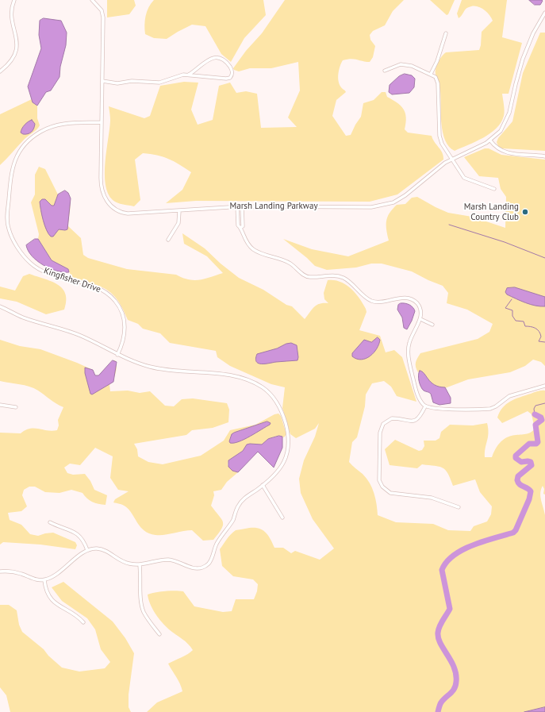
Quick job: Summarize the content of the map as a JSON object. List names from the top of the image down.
{
  "streets": {
    "street": ["Marsh Landing Parkway", "Kingfisher Drive"]
  },
  "crossings": [
    ["Marsh Landing Parkway", "Kingfisher Drive"]
  ],
  "places": ["Marsh Landing Country Club"]
}
